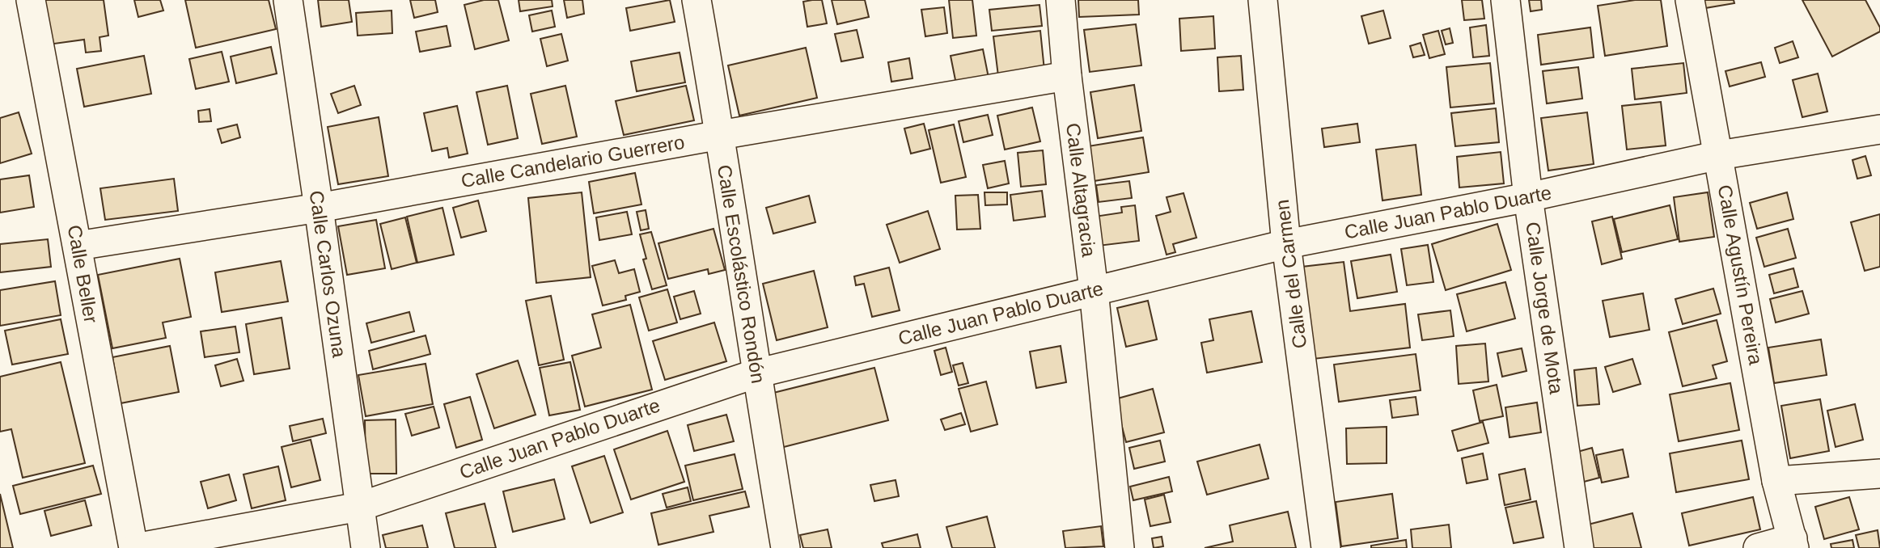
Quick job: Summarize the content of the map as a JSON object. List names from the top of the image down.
{
  "streets": {
    "street": [
      "Calle Candelario Guerrero",
      "Calle Altagracia",
      "Calle Juan Pablo Duarte",
      "Calle Beller",
      "Calle Carlos Ozuna",
      "Calle Escolástico Rondón",
      "Calle del Carmen",
      "Calle Agustín Pereira",
      "Calle Jorge de Mota"
    ]
  },
  "crossings": [
    ["Calle Candelario Guerrero", "Calle Altagracia"],
    ["Calle Candelario Guerrero", "Calle Beller"],
    ["Calle Candelario Guerrero", "Calle Carlos Ozuna"],
    ["Calle Candelario Guerrero", "Calle Escolástico Rondón"],
    ["Calle Altagracia", "Calle Juan Pablo Duarte"],
    ["Calle Juan Pablo Duarte", "Calle Beller"],
    ["Calle Juan Pablo Duarte", "Calle Carlos Ozuna"],
    ["Calle Juan Pablo Duarte", "Calle Escolástico Rondón"],
    ["Calle Juan Pablo Duarte", "Calle del Carmen"],
    ["Calle Juan Pablo Duarte", "Calle Agustín Pereira"],
    ["Calle Juan Pablo Duarte", "Calle Jorge de Mota"]
  ]
}
